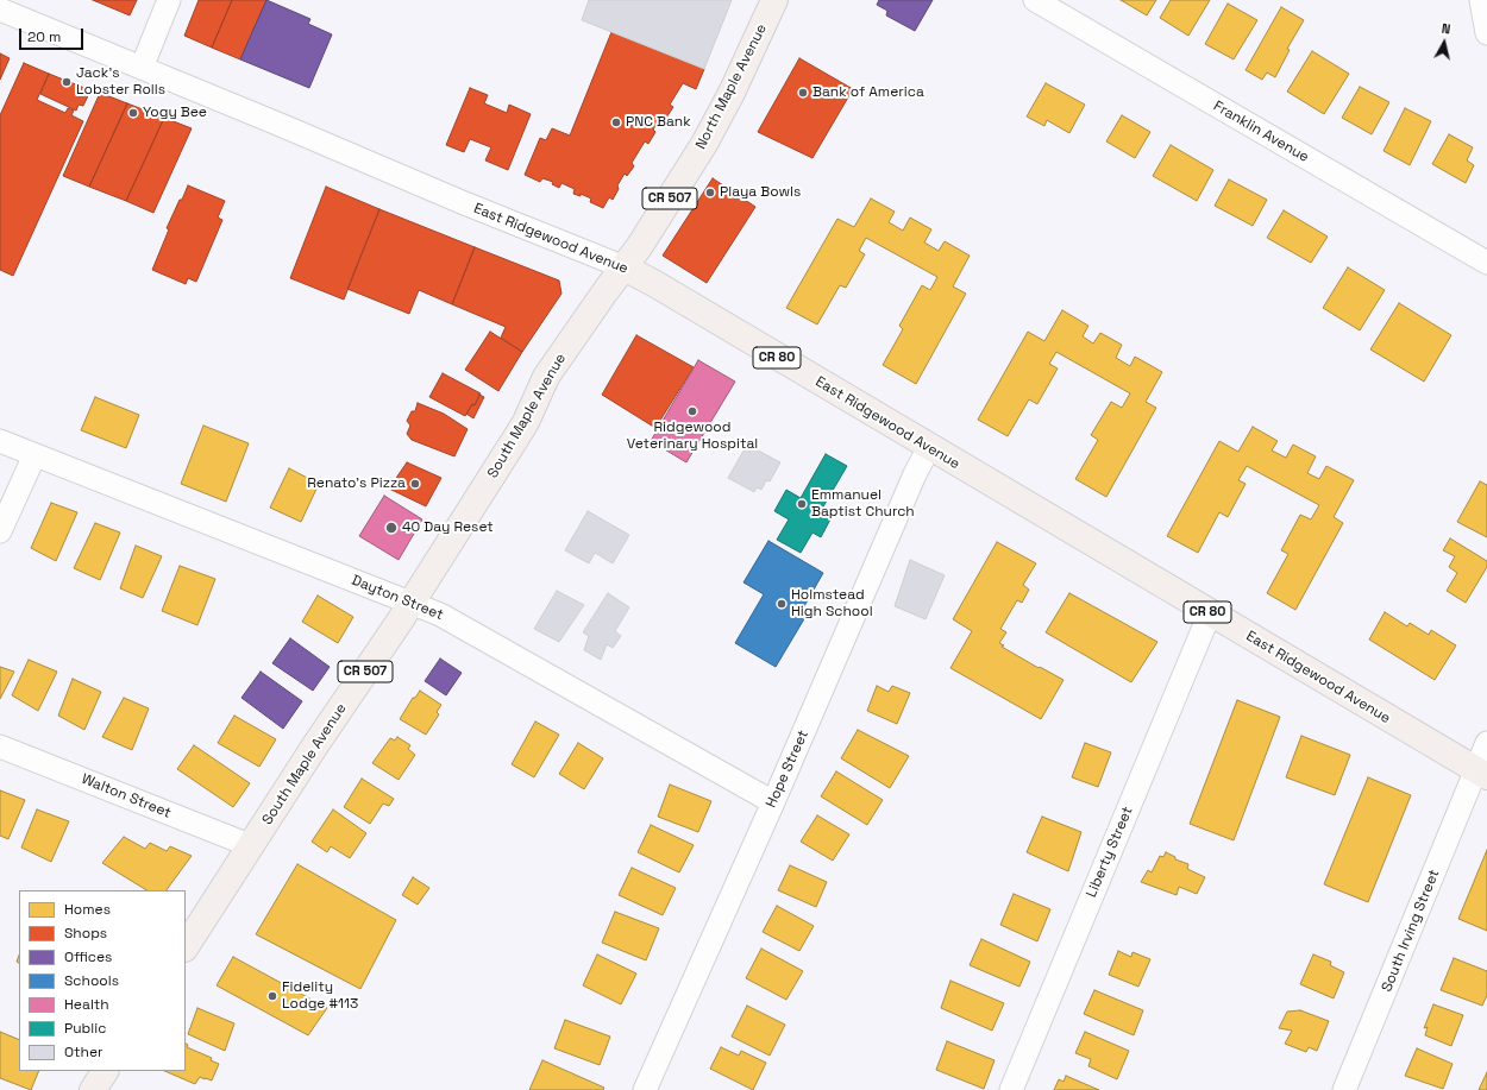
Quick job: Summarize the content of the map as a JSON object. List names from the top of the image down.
{
  "streets": {
    "main road": [
      "North Maple Avenue",
      "CR 507",
      "East Ridgewood Avenue",
      "CR 80",
      "South Maple Avenue"
    ],
    "street": [
      "Franklin Avenue",
      "Dayton Street",
      "Hope Street",
      "Walton Street",
      "Liberty Street",
      "South Irving Street"
    ]
  },
  "crossings": [
    ["North Maple Avenue", "East Ridgewood Avenue"],
    ["North Maple Avenue", "South Maple Avenue"],
    ["East Ridgewood Avenue", "South Maple Avenue"],
    ["East Ridgewood Avenue", "Hope Street"],
    ["East Ridgewood Avenue", "Liberty Street"],
    ["East Ridgewood Avenue", "South Irving Street"],
    ["South Maple Avenue", "Dayton Street"],
    ["South Maple Avenue", "Walton Street"],
    ["Dayton Street", "Hope Street"]
  ],
  "places": [
    "Jack’s Lobster Rolls",
    "Bank of America",
    "Yogy Bee",
    "PNC Bank",
    "Playa Bowls",
    "Ridgewood Veterinary Hospital",
    "Renato's Pizza",
    "Emmanuel Baptist Church",
    "40 Day Reset",
    "Holmstead High School",
    "Fidelity Lodge #113"
  ],
  "legend": [
    "Homes",
    "Shops",
    "Offices",
    "Schools",
    "Health",
    "Public",
    "Other"
  ],
  "scale_bar": "20 m",
  "north": "top"
}
